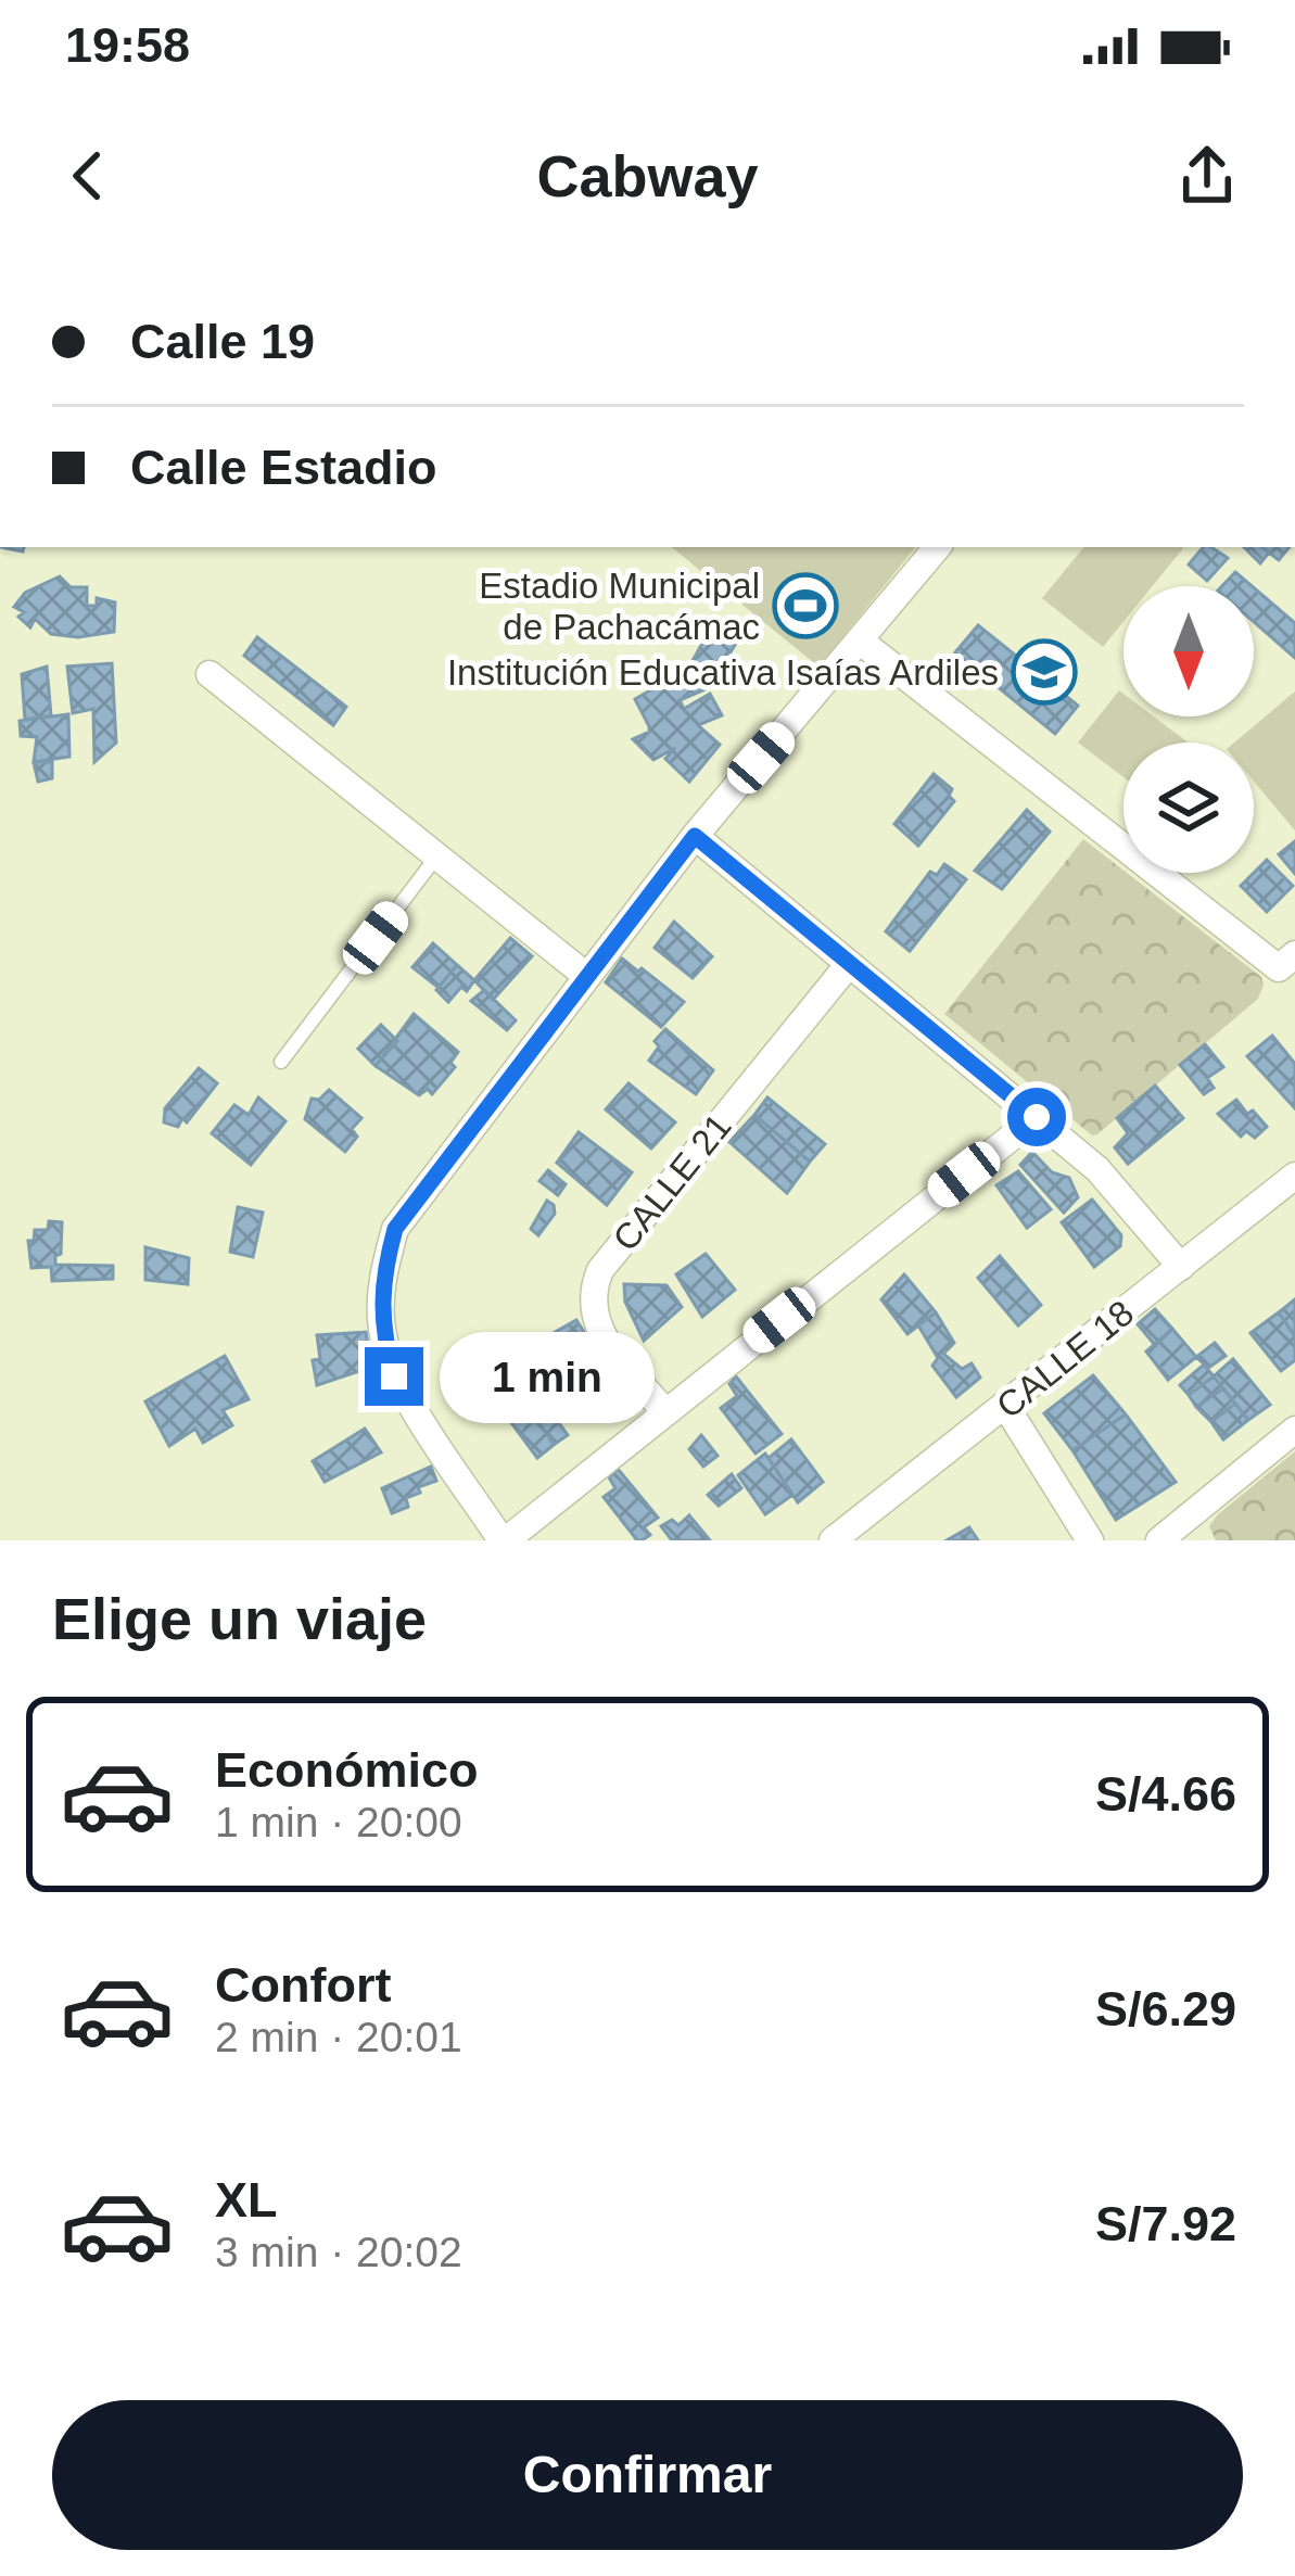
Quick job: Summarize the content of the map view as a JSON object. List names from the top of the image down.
{
  "streets": {
    "street": ["CALLE 21", "CALLE 18"]
  },
  "places": {
    "sports": ["Estadio Municipal de Pachacámac"],
    "school or university": ["Institución Educativa Isaías Ardiles"]
  },
  "north": "bottom",
  "page": {
    "status": "19:58",
    "header": "Cabway",
    "banner": ["Calle 19", "Calle Estadio"],
    "bubble": "1 min",
    "heading": "Elige un viaje",
    "list": [
      {
        "name": "Económico",
        "note": "1 min · 20:00",
        "value": "S/4.66"
      },
      {
        "name": "Confort",
        "note": "2 min · 20:01",
        "value": "S/6.29"
      },
      {
        "name": "XL",
        "note": "3 min · 20:02",
        "value": "S/7.92"
      }
    ],
    "buttons": "Confirmar"
  }
}
